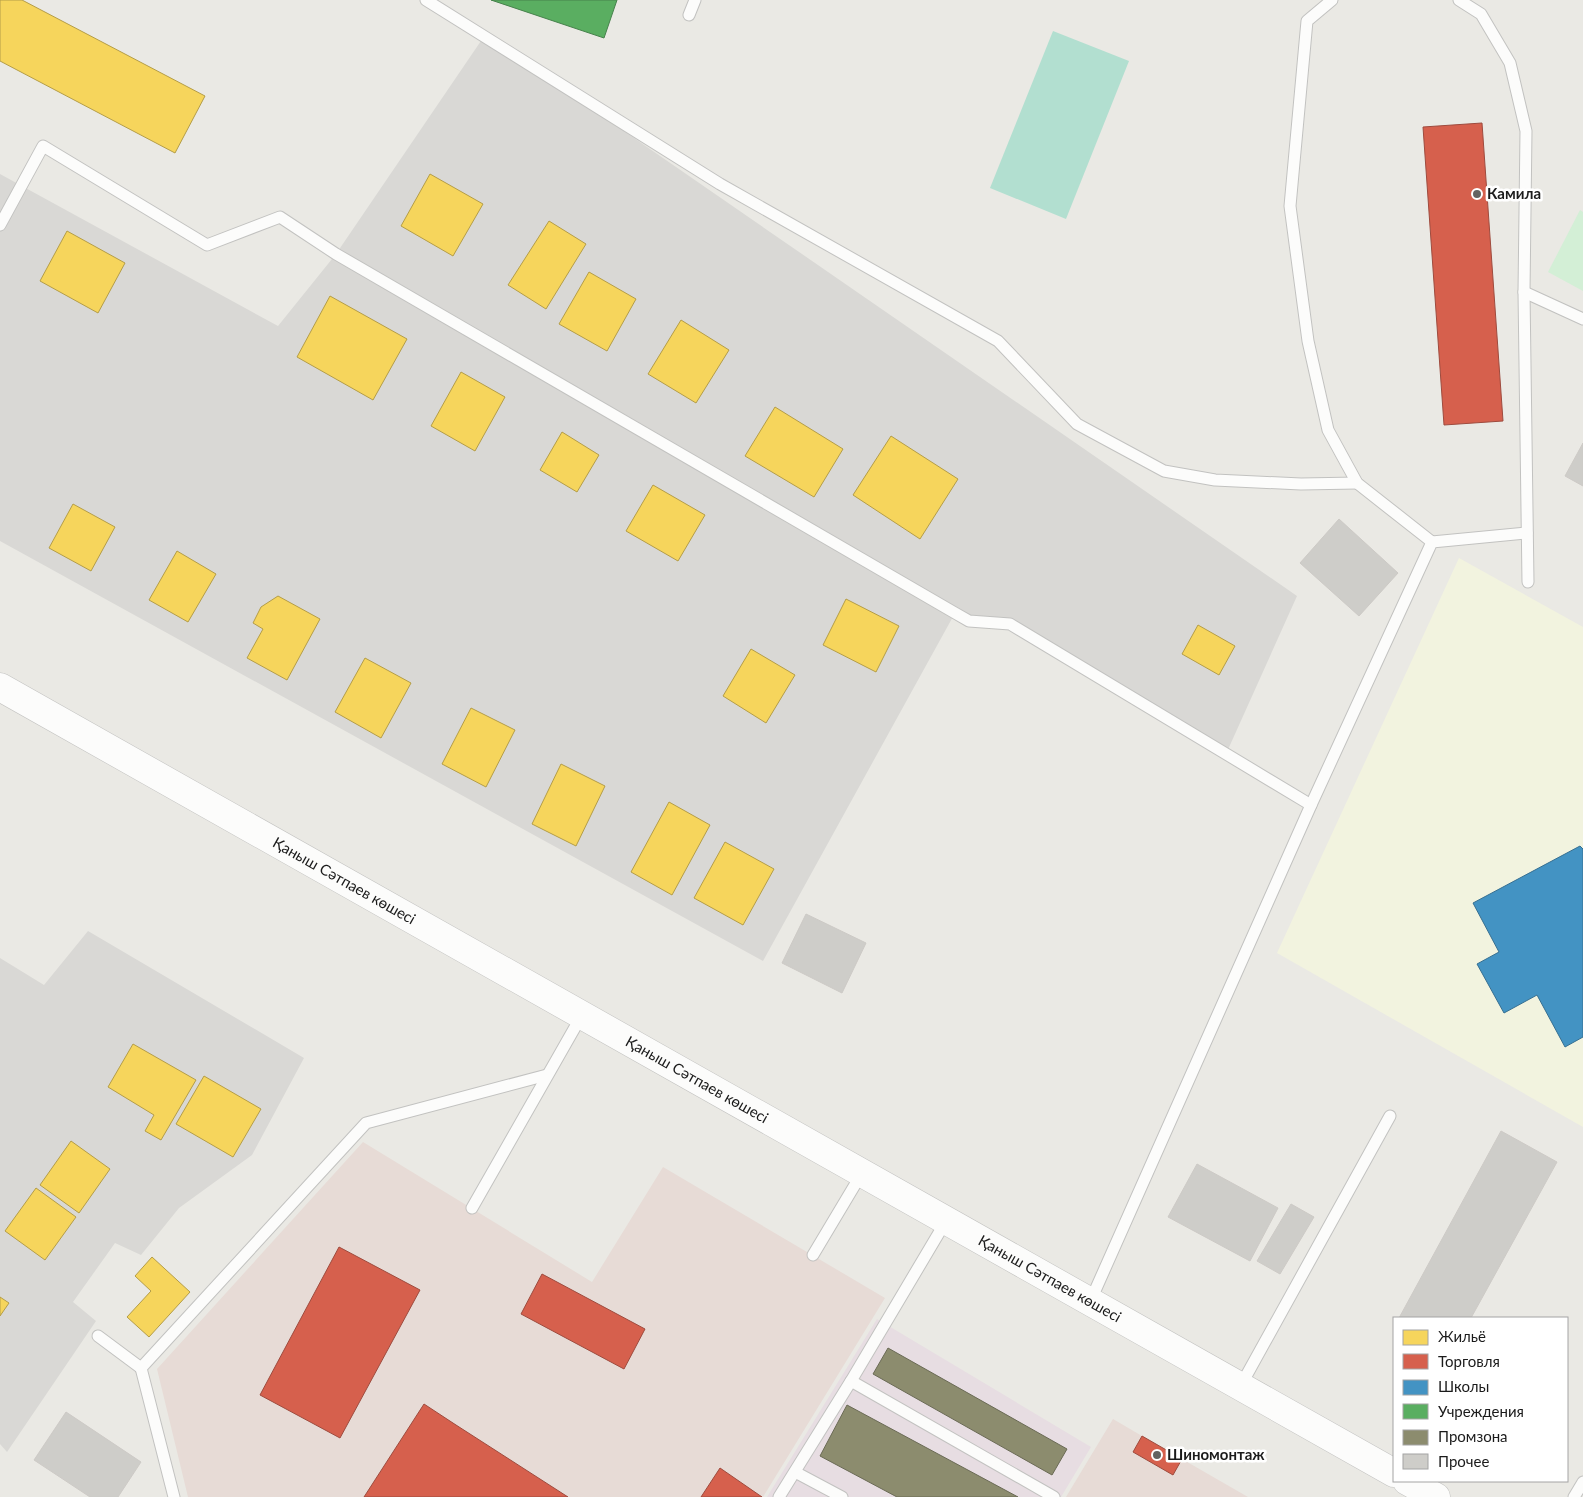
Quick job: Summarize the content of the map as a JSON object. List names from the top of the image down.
{
  "streets": {
    "street": ["Қаныш Сәтпаев көшесі"]
  },
  "places": ["Камила", "Шиномонтаж"],
  "legend": [
    "Жильё",
    "Торговля",
    "Школы",
    "Учреждения",
    "Промзона",
    "Прочее"
  ]
}
